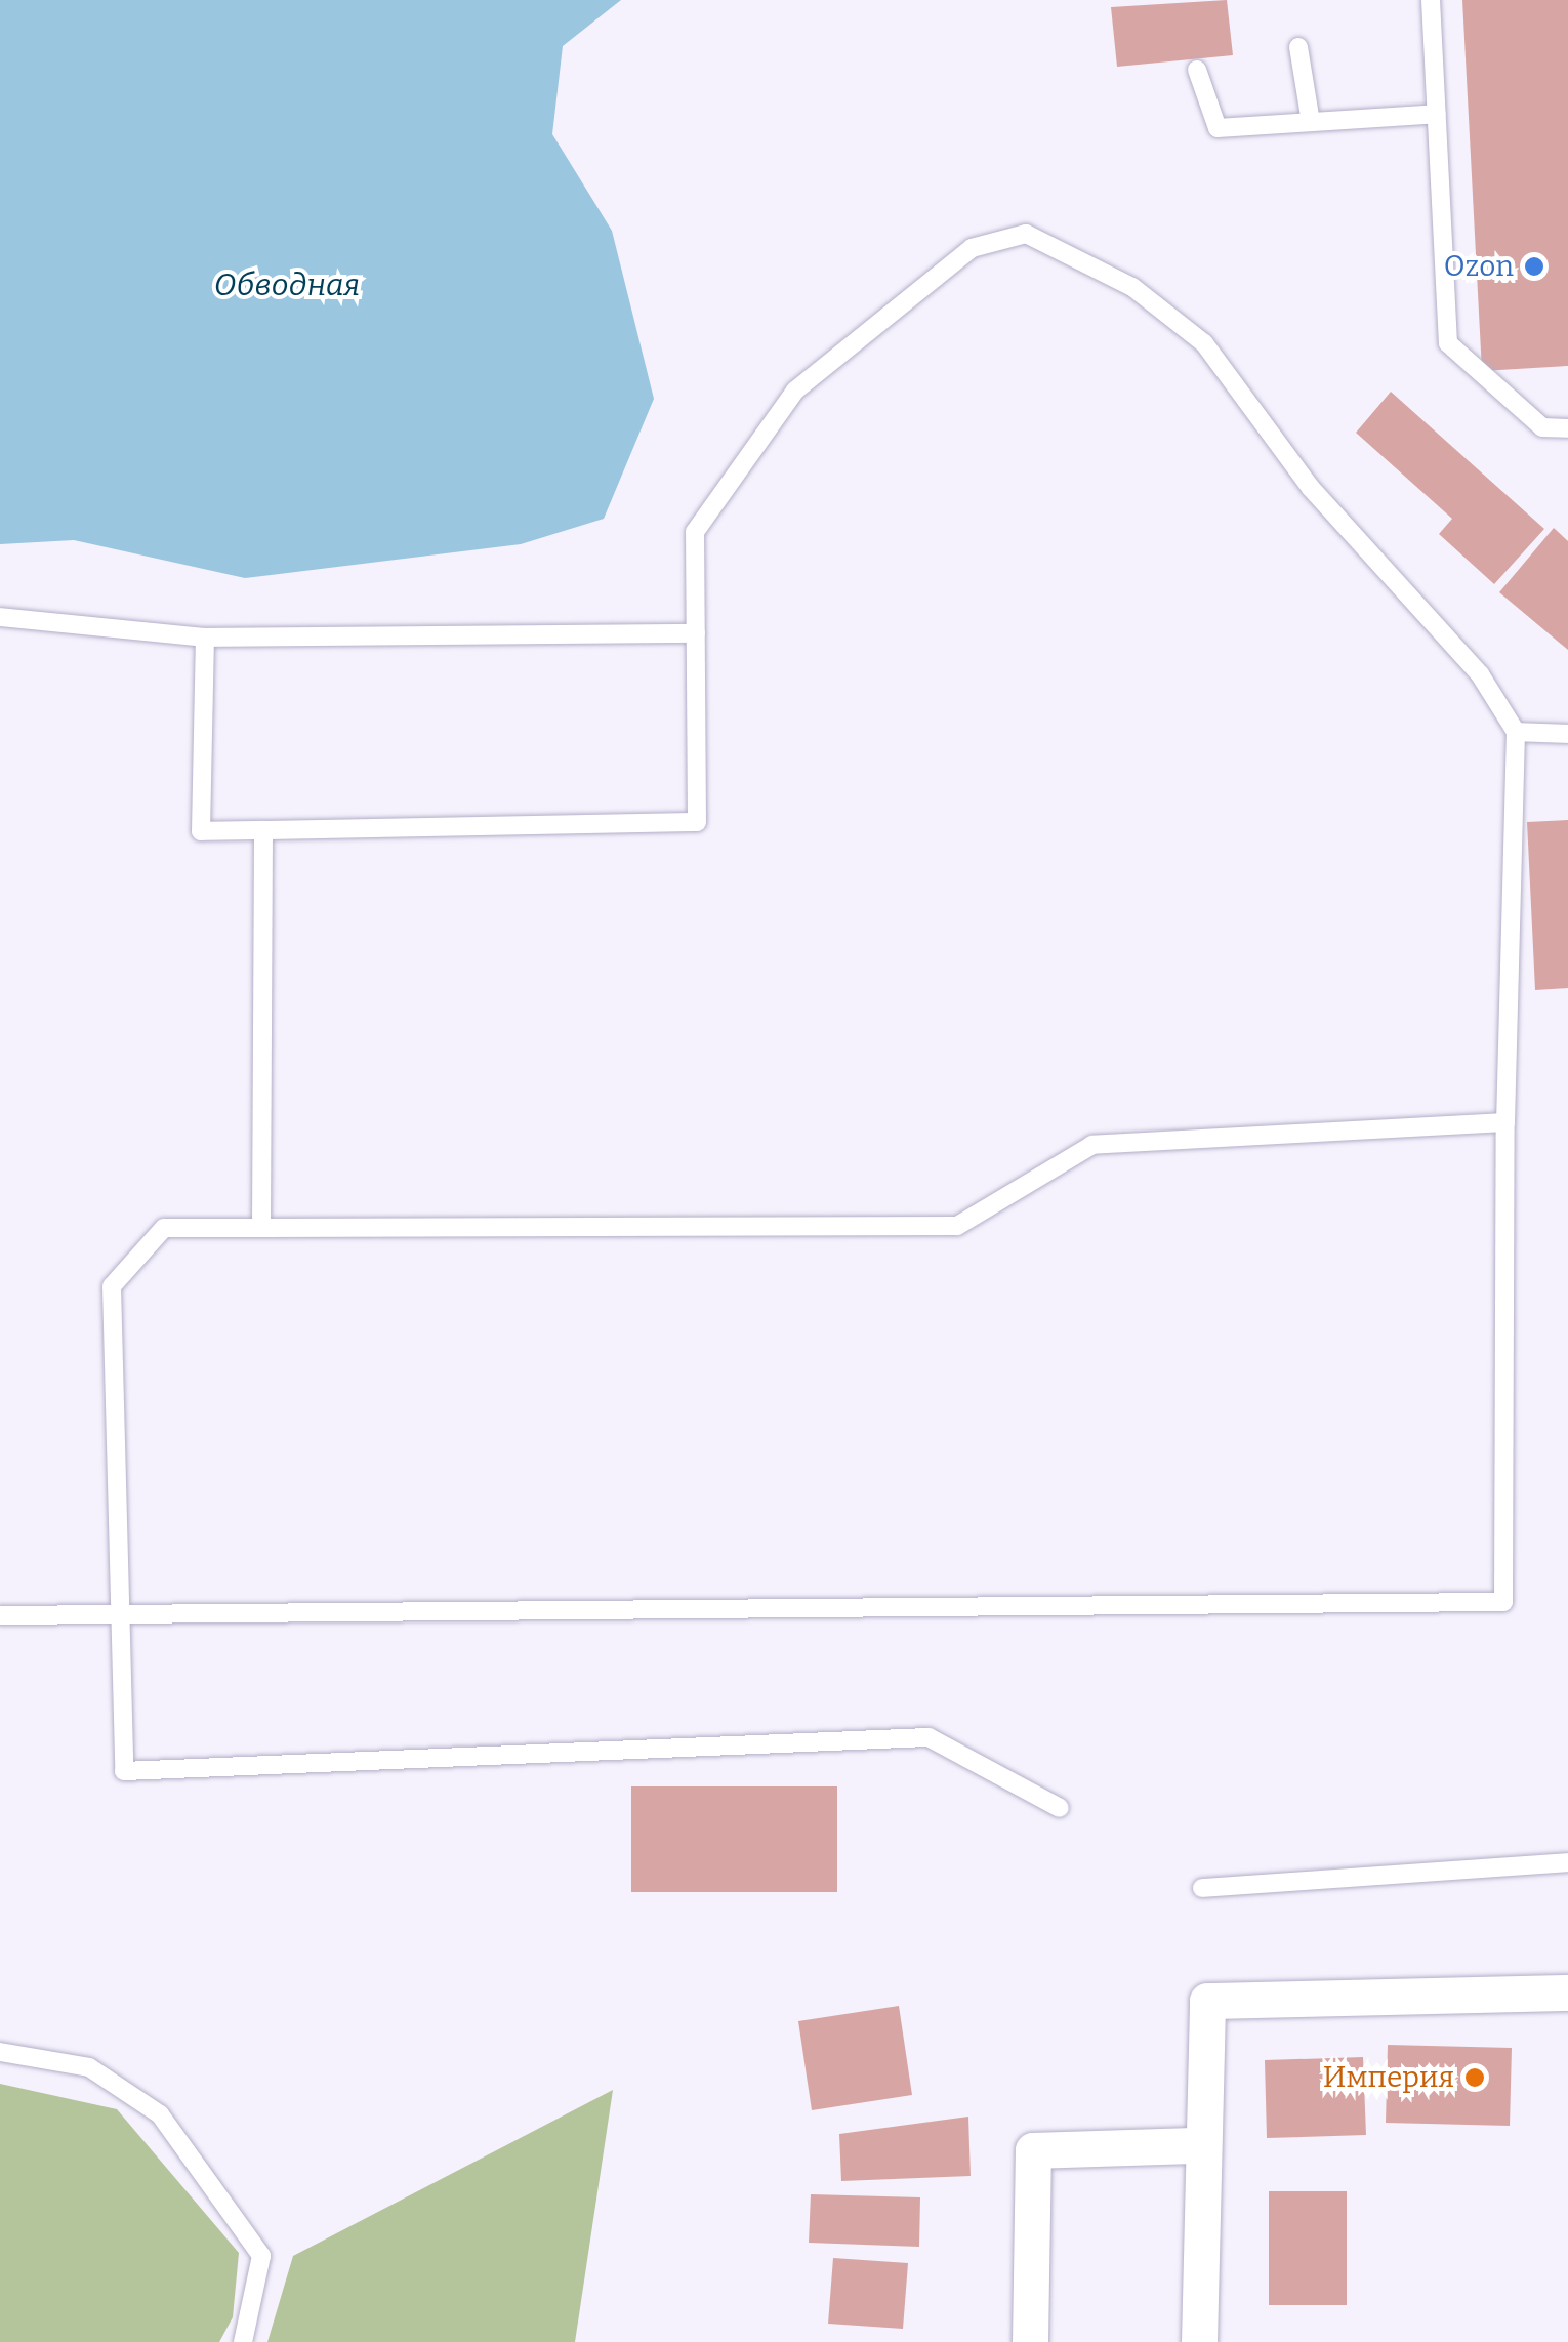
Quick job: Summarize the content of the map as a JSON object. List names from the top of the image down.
{
  "water": ["Обводная"],
  "places": ["Ozon", "Империя"]
}
